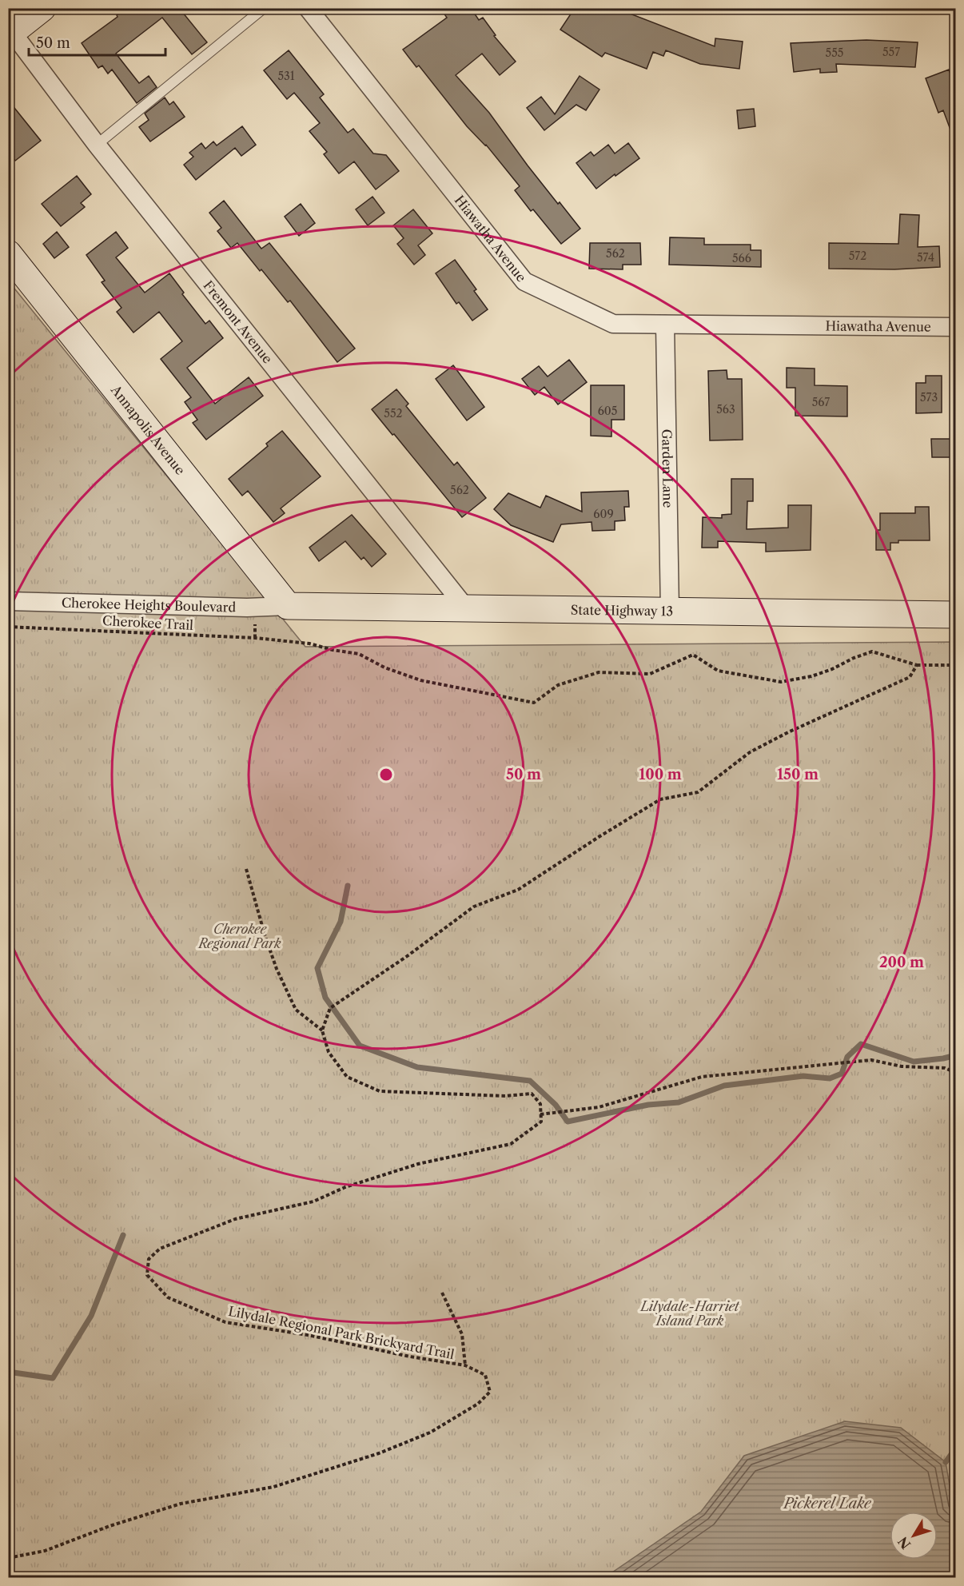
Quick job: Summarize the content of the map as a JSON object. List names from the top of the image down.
{
  "streets": {
    "street": [
      "Hiawatha Avenue",
      "Fremont Avenue",
      "Annapolis Avenue",
      "Garden Lane",
      "Cherokee Heights Boulevard",
      "State Highway 13"
    ],
    "path": ["Cherokee Trail", "Lilydale Regional Park Brickyard Trail"]
  },
  "crossings": [
    ["Hiawatha Avenue", "Garden Lane"],
    ["Fremont Avenue", "State Highway 13"],
    ["Annapolis Avenue", "Cherokee Heights Boulevard"],
    ["Annapolis Avenue", "State Highway 13"],
    ["Garden Lane", "State Highway 13"],
    ["Cherokee Heights Boulevard", "State Highway 13"]
  ],
  "water": ["Pickerel Lake"],
  "parks": ["Cherokee Regional Park", "Lilydale-Harriet Island Park"],
  "house_numbers": [
    "557",
    "555",
    "531",
    "562",
    "572",
    "574",
    "566",
    "573",
    "567",
    "563",
    "605",
    "552",
    "562",
    "609"
  ],
  "scale_bar": "50 m",
  "north": "bottom left",
  "rings": [
    "50 m",
    "100 m",
    "150 m",
    "200 m"
  ]
}
